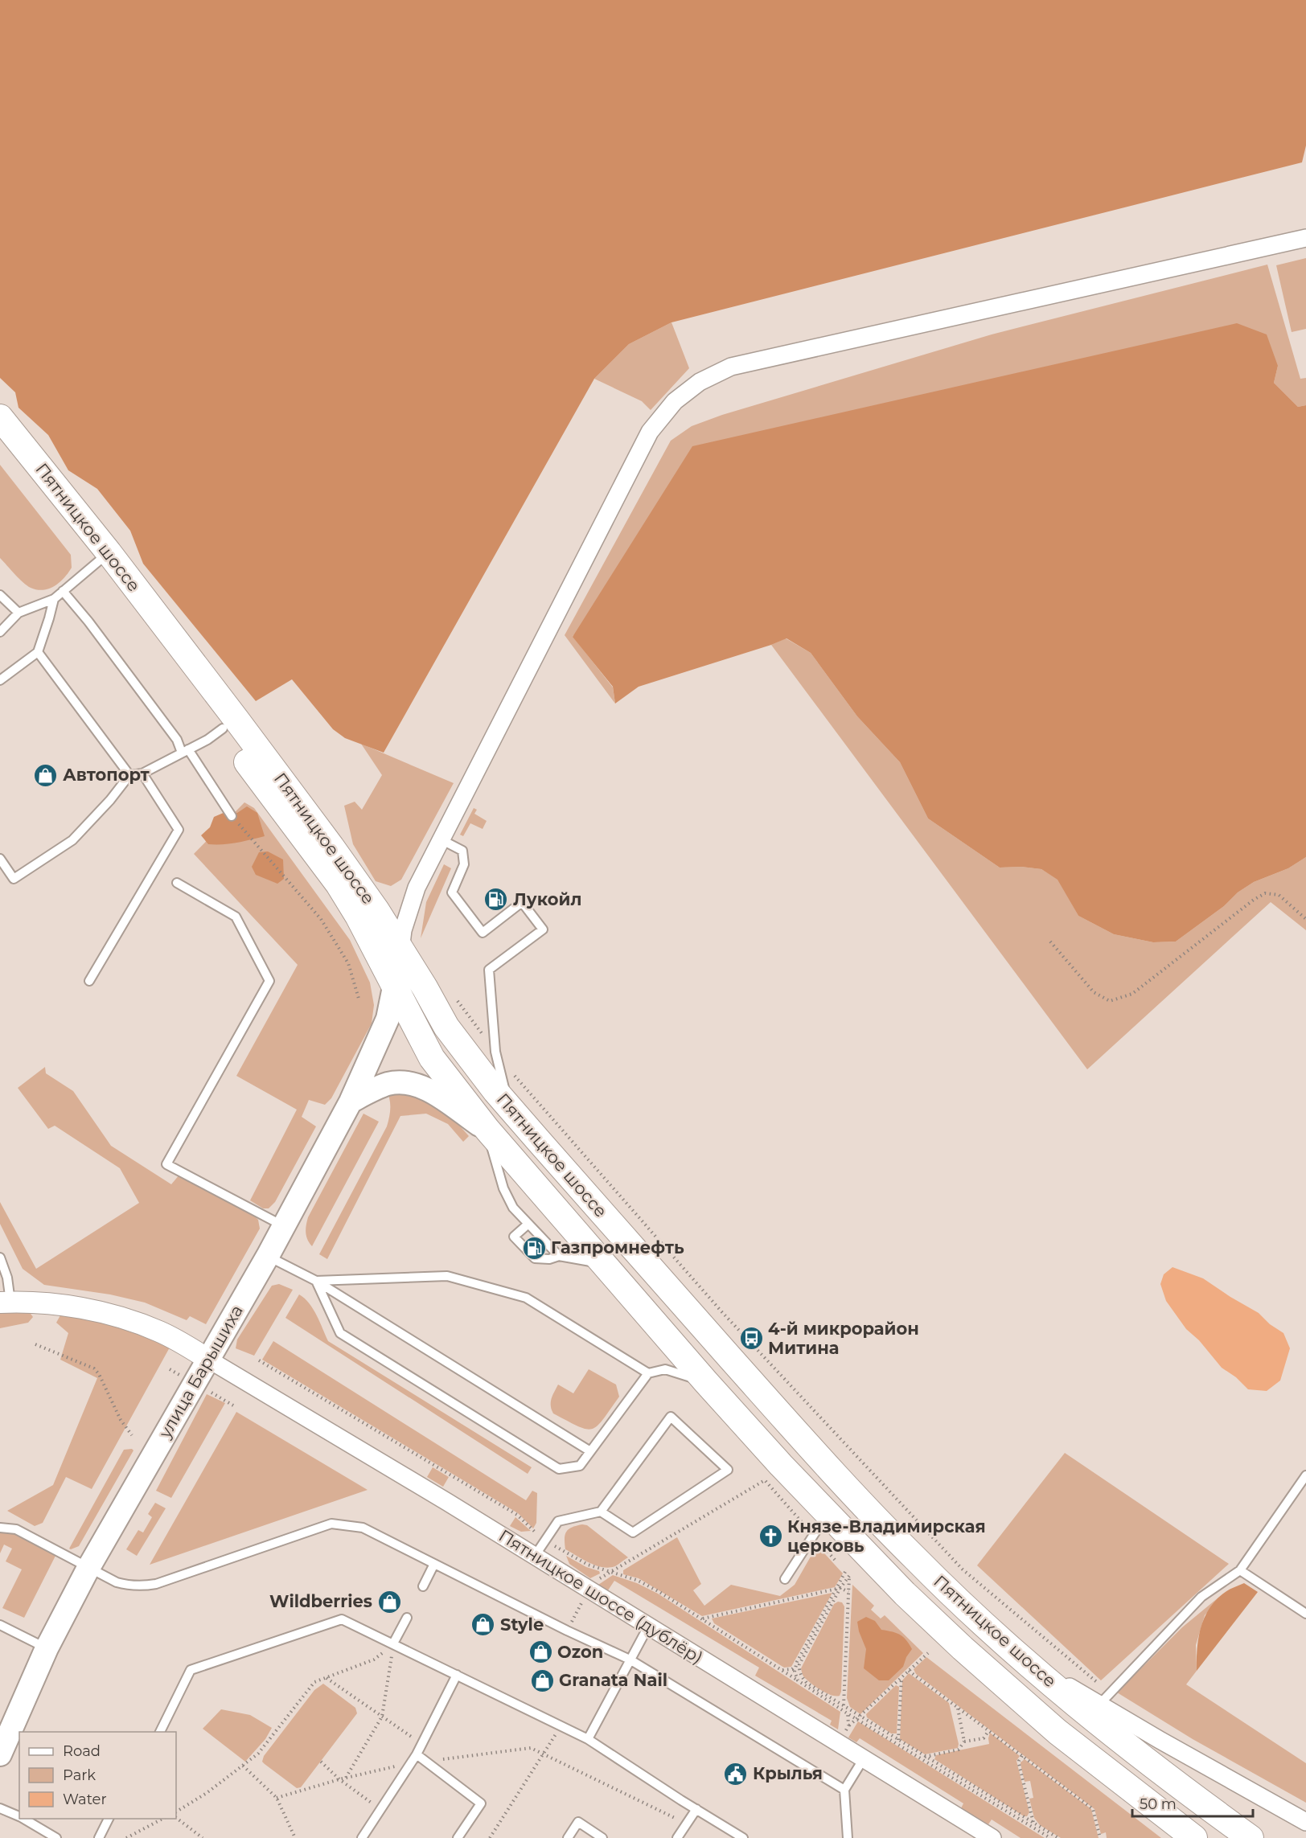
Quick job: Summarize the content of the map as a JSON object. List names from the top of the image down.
{
  "streets": {
    "main road": ["Пятницкое шоссе", "улица Барышиха"],
    "street": ["Пятницкое шоссе (дублёр)"]
  },
  "crossings": [
    ["Пятницкое шоссе", "улица Барышиха"],
    ["улица Барышиха", "Пятницкое шоссе (дублёр)"]
  ],
  "places": {
    "shop": [
      "Автопорт",
      "Wildberries",
      "Style",
      "Ozon",
      "Granata Nail"
    ],
    "fuel station": ["Лукойл", "Газпромнефть"],
    "bus stop": ["4-й микрорайон Митина"],
    "church": ["Князе-Владимирская церковь"],
    "public building": ["Крылья"]
  },
  "legend": ["Road", "Park", "Water"],
  "scale_bar": "50 m"
}
